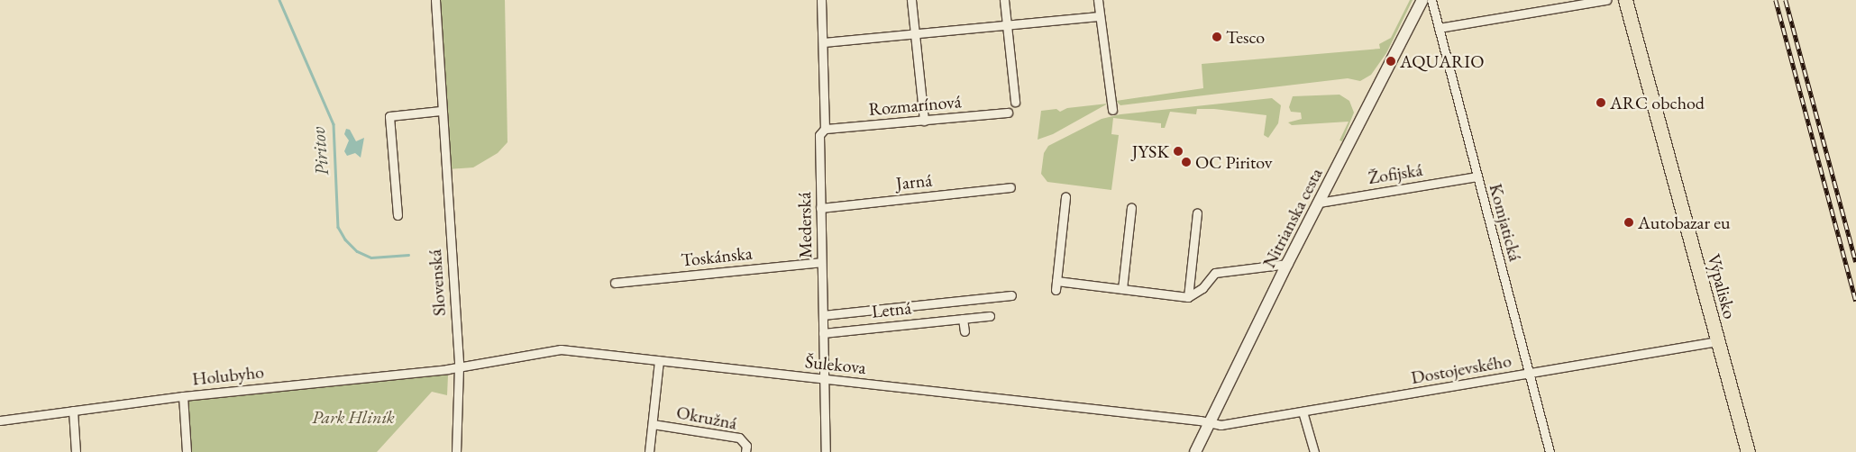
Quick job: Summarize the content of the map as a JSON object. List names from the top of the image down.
{
  "streets": {
    "main road": ["Nitrianska cesta", "Výpalisko"],
    "street": [
      "Rozmarínová",
      "Žofijská",
      "Jarná",
      "Komjatická",
      "Mederská",
      "Toskánska",
      "Slovenská",
      "Letná",
      "Šulekova",
      "Dostojevského",
      "Holubyho",
      "Okružná"
    ]
  },
  "crossings": [
    ["Rozmarínová", "Mederská"],
    ["Žofijská", "Nitrianska cesta"],
    ["Žofijská", "Komjatická"],
    ["Jarná", "Mederská"],
    ["Nitrianska cesta", "Šulekova"],
    ["Nitrianska cesta", "Dostojevského"],
    ["Komjatická", "Dostojevského"],
    ["Mederská", "Toskánska"],
    ["Mederská", "Letná"],
    ["Mederská", "Šulekova"],
    ["Slovenská", "Šulekova"],
    ["Slovenská", "Holubyho"],
    ["Výpalisko", "Dostojevského"],
    ["Šulekova", "Dostojevského"],
    ["Šulekova", "Holubyho"],
    ["Šulekova", "Okružná"]
  ],
  "water": ["Piritov"],
  "parks": ["Park Hliník"],
  "places": [
    "Tesco",
    "AQUARIO",
    "ARC obchod",
    "JYSK",
    "OC Piritov",
    "Autobazar eu"
  ]
}
